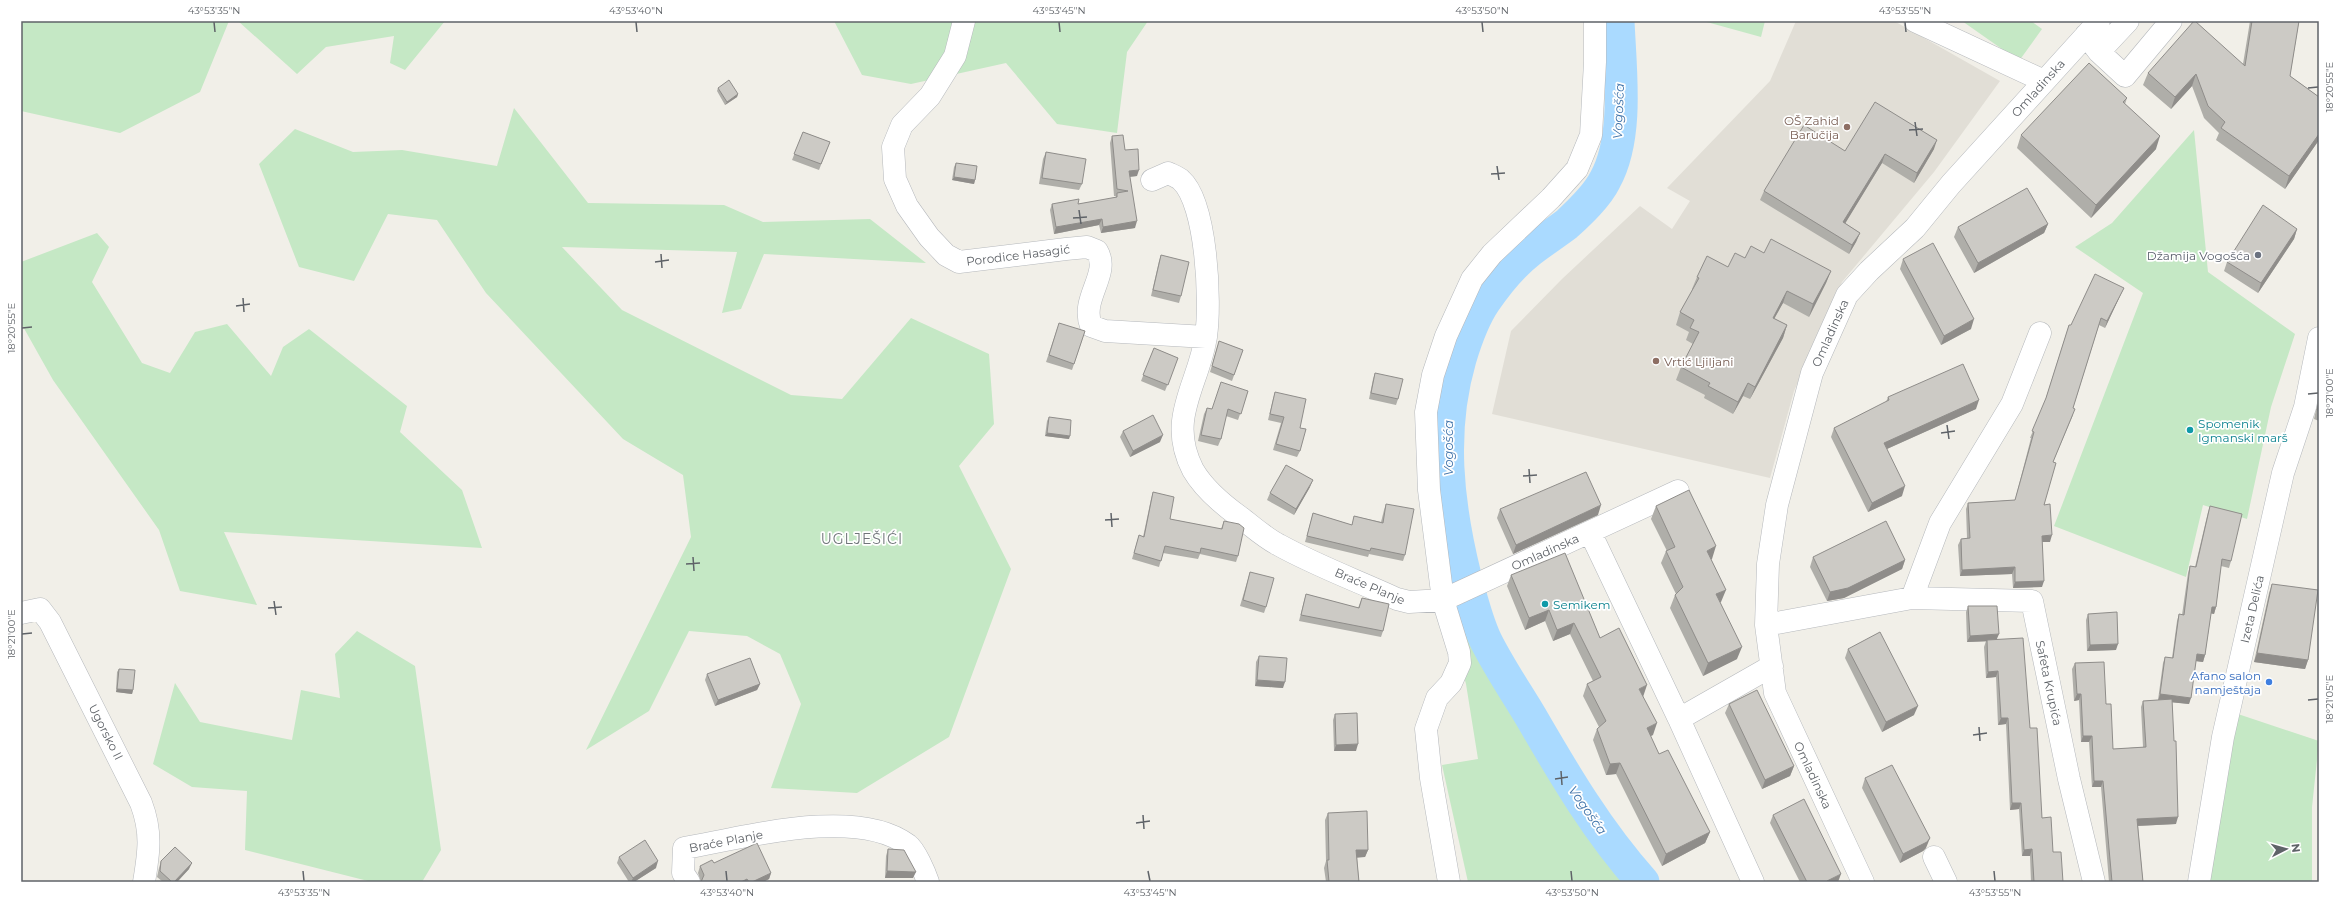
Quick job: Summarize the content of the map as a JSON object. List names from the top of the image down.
{
  "streets": {
    "street": [
      "Omladinska",
      "Porodice Hasagić",
      "Braće Planje",
      "Izeta Delića",
      "Safeta Krupića",
      "Ugorsko II"
    ]
  },
  "crossings": [
    ["Omladinska", "Braće Planje"],
    ["Omladinska", "Safeta Krupića"],
    ["Porodice Hasagić", "Braće Planje"]
  ],
  "districts": ["UGLJEŠIĆI"],
  "water": ["Vogošća"],
  "places": [
    "OŠ Zahid Baručija",
    "Džamija Vogošća",
    "Vrtić Ljiljani",
    "Spomenik Igmanski marš",
    "Semikem",
    "Afano salon namještaja"
  ],
  "north": "right",
  "coordinates": [
    "43°53'35\"N",
    "43°53'40\"N",
    "43°53'45\"N",
    "43°53'50\"N",
    "43°53'55\"N",
    "18°20'55\"E",
    "18°21'00\"E",
    "18°21'05\"E"
  ]
}
